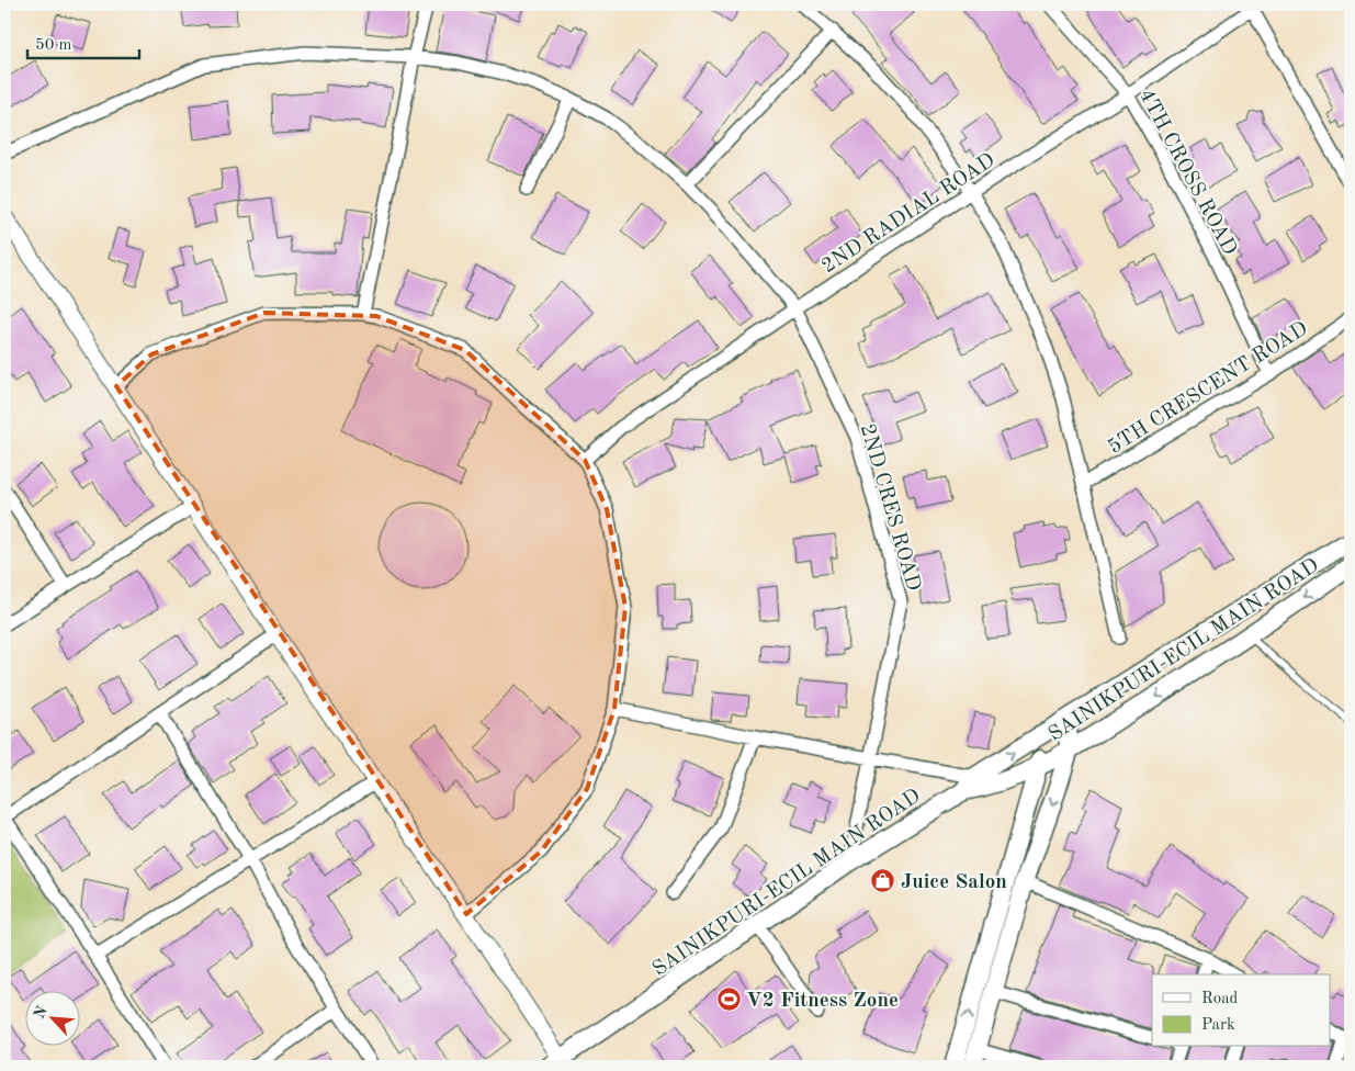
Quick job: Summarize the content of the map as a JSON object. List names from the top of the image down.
{
  "streets": {
    "main road": ["SAINIKPURI-ECIL MAIN ROAD"],
    "street": [
      "4TH CROSS ROAD",
      "2ND RADIAL ROAD",
      "5TH CRESCENT ROAD",
      "2ND CRES ROAD"
    ]
  },
  "crossings": [
    ["4TH CROSS ROAD", "2ND RADIAL ROAD"],
    ["4TH CROSS ROAD", "5TH CRESCENT ROAD"],
    ["2ND RADIAL ROAD", "2ND CRES ROAD"],
    ["2ND CRES ROAD", "SAINIKPURI-ECIL MAIN ROAD"]
  ],
  "places": {
    "shop": ["Juice Salon"],
    "sports": ["V2 Fitness Zone"]
  },
  "legend": ["Road", "Park"],
  "scale_bar": "50 m",
  "north": "top left"
}
